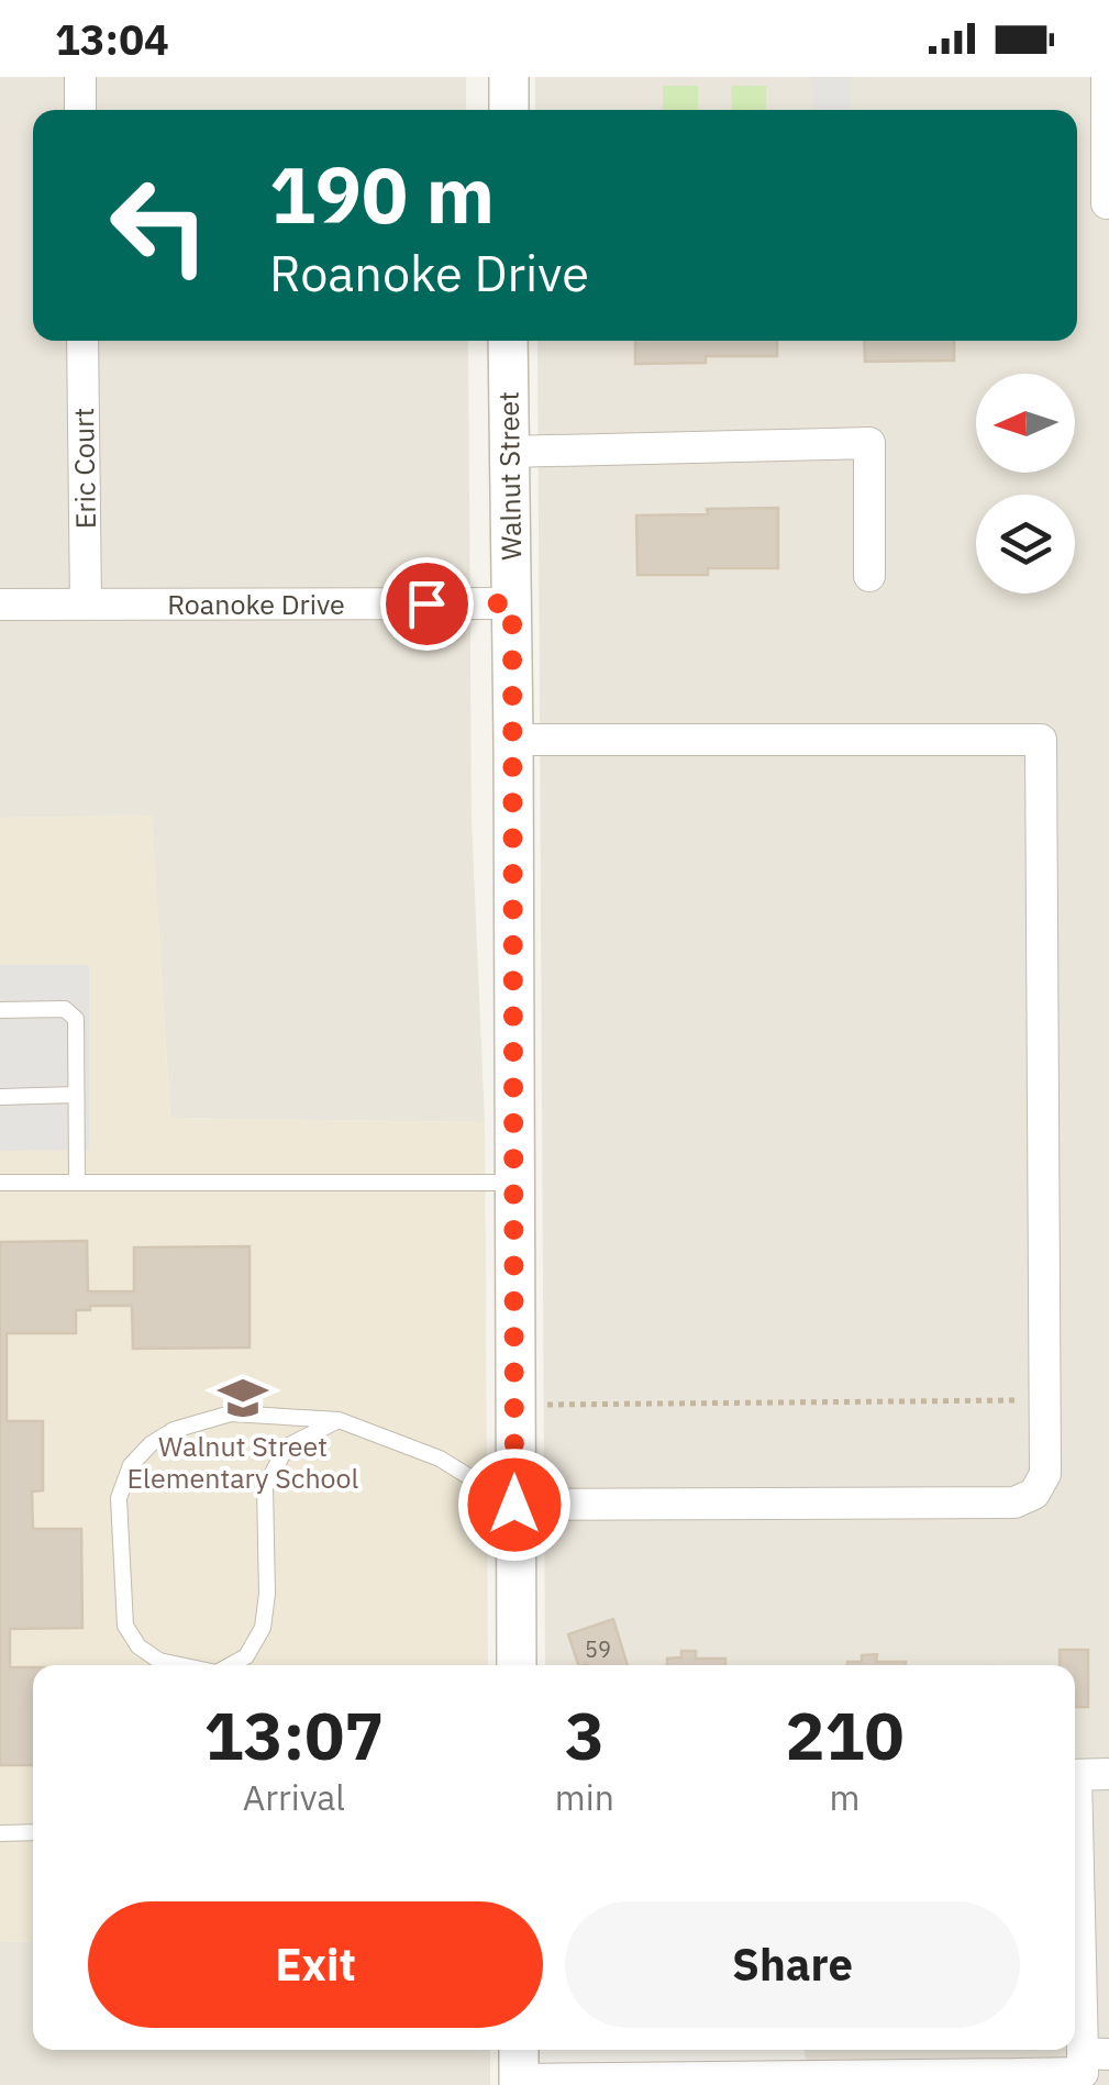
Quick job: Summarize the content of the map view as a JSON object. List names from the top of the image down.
{
  "streets": {
    "street": ["Eric Court", "Walnut Street", "Roanoke Drive"]
  },
  "crossings": [
    ["Eric Court", "Roanoke Drive"],
    ["Walnut Street", "Roanoke Drive"]
  ],
  "places": {
    "school or university": ["Walnut Street Elementary School"]
  },
  "house_numbers": ["59"],
  "north": "left",
  "page": {
    "status": "13:04",
    "turn": ["190 m", "Roanoke Drive"],
    "eta": [
      "13:07",
      "Arrival",
      "3",
      "min",
      "210",
      "m"
    ],
    "buttons": ["Exit", "Share"]
  }
}
